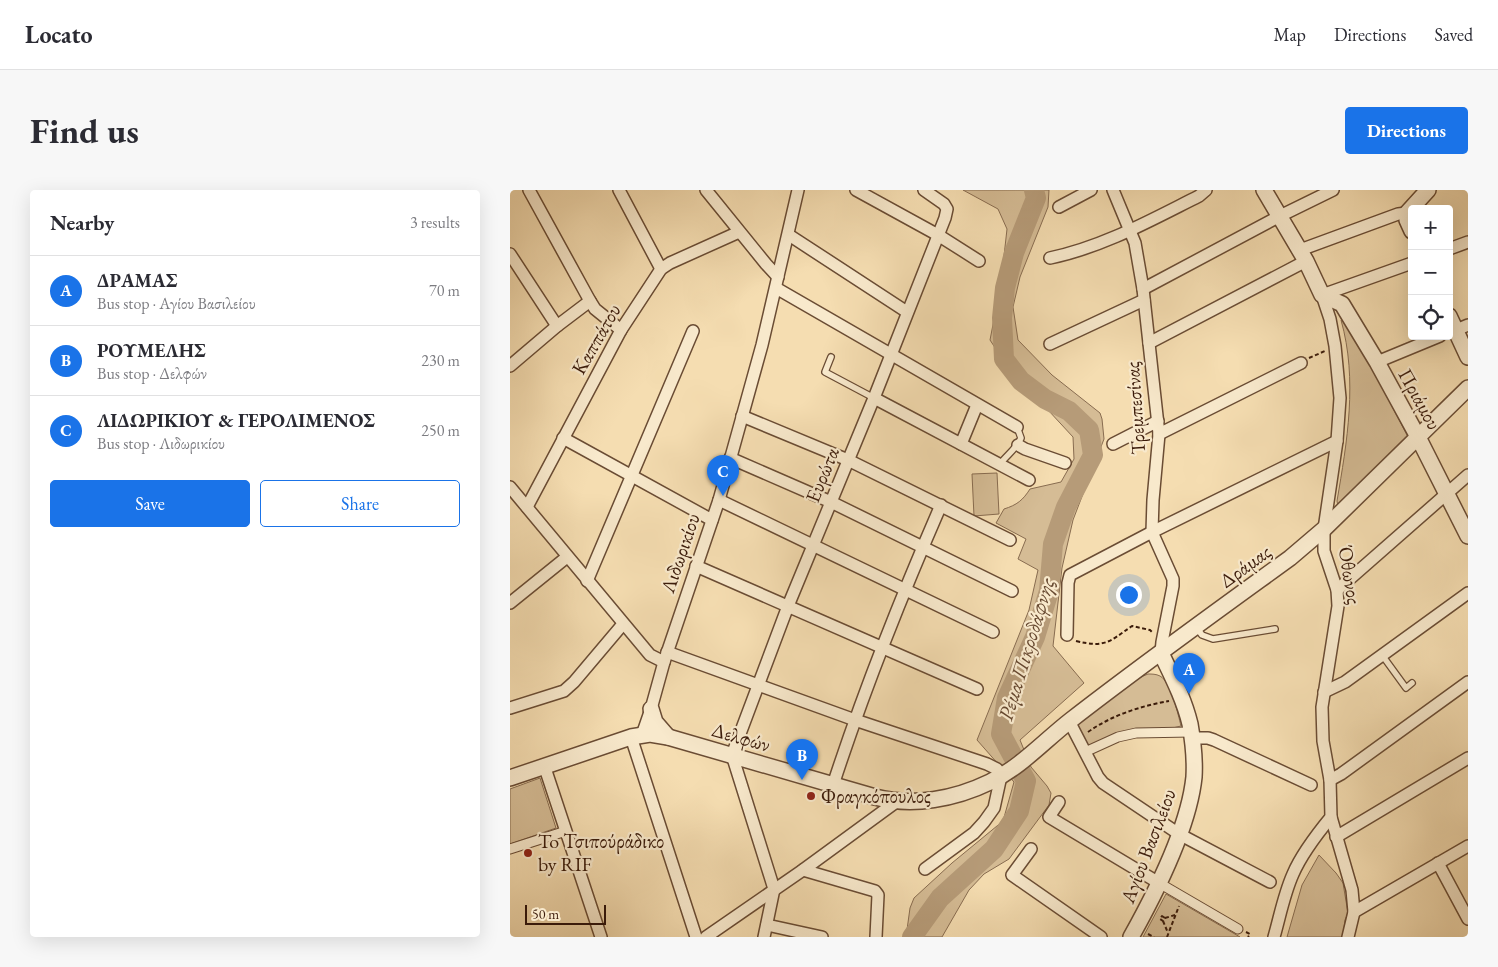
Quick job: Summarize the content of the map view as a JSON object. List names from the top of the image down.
{
  "streets": {
    "street": [
      "Καππάτου",
      "Πριάμου",
      "Τρεμπεσίνας",
      "Ευρώτα",
      "Λιδωρικίου",
      "Δράμας",
      "Όθωνος",
      "Δελφών",
      "Αγίου Βασιλείου"
    ]
  },
  "crossings": [
    ["Πριάμου", "Δράμας"],
    ["Πριάμου", "Όθωνος"],
    ["Τρεμπεσίνας", "Δράμας"],
    ["Τρεμπεσίνας", "Αγίου Βασιλείου"],
    ["Ευρώτα", "Δελφών"],
    ["Λιδωρικίου", "Δελφών"],
    ["Δράμας", "Όθωνος"],
    ["Δράμας", "Δελφών"],
    ["Δράμας", "Αγίου Βασιλείου"]
  ],
  "water": ["Ρέμα Πικροδάφνης"],
  "places": ["Φραγκόπουλος", "To Τσιπούράδικο by RIF"],
  "scale_bar": "50 m",
  "page": {
    "header": "Locato",
    "nav": ["Map", "Directions", "Saved"],
    "buttons": [
      "Directions",
      ["Save", "Share"]
    ],
    "title": "Find us",
    "heading": ["Nearby", "3 results"],
    "map_buttons": ["+", "−"],
    "list": [
      {
        "mark": "A",
        "name": "ΔΡΑΜΑΣ",
        "note": "Bus stop · Αγίου Βασιλείου",
        "value": "70 m"
      },
      {
        "mark": "B",
        "name": "ΡΟΥΜΕΛΗΣ",
        "note": "Bus stop · Δελφών",
        "value": "230 m"
      },
      {
        "mark": "C",
        "name": "ΛΙΔΩΡΙΚΙΟΥ & ΓΕΡΟΛΙΜΕΝΟΣ",
        "note": "Bus stop · Λιδωρικίου",
        "value": "250 m"
      }
    ],
    "pins": ["C", "A", "B"],
    "scale": "50 m"
  }
}
